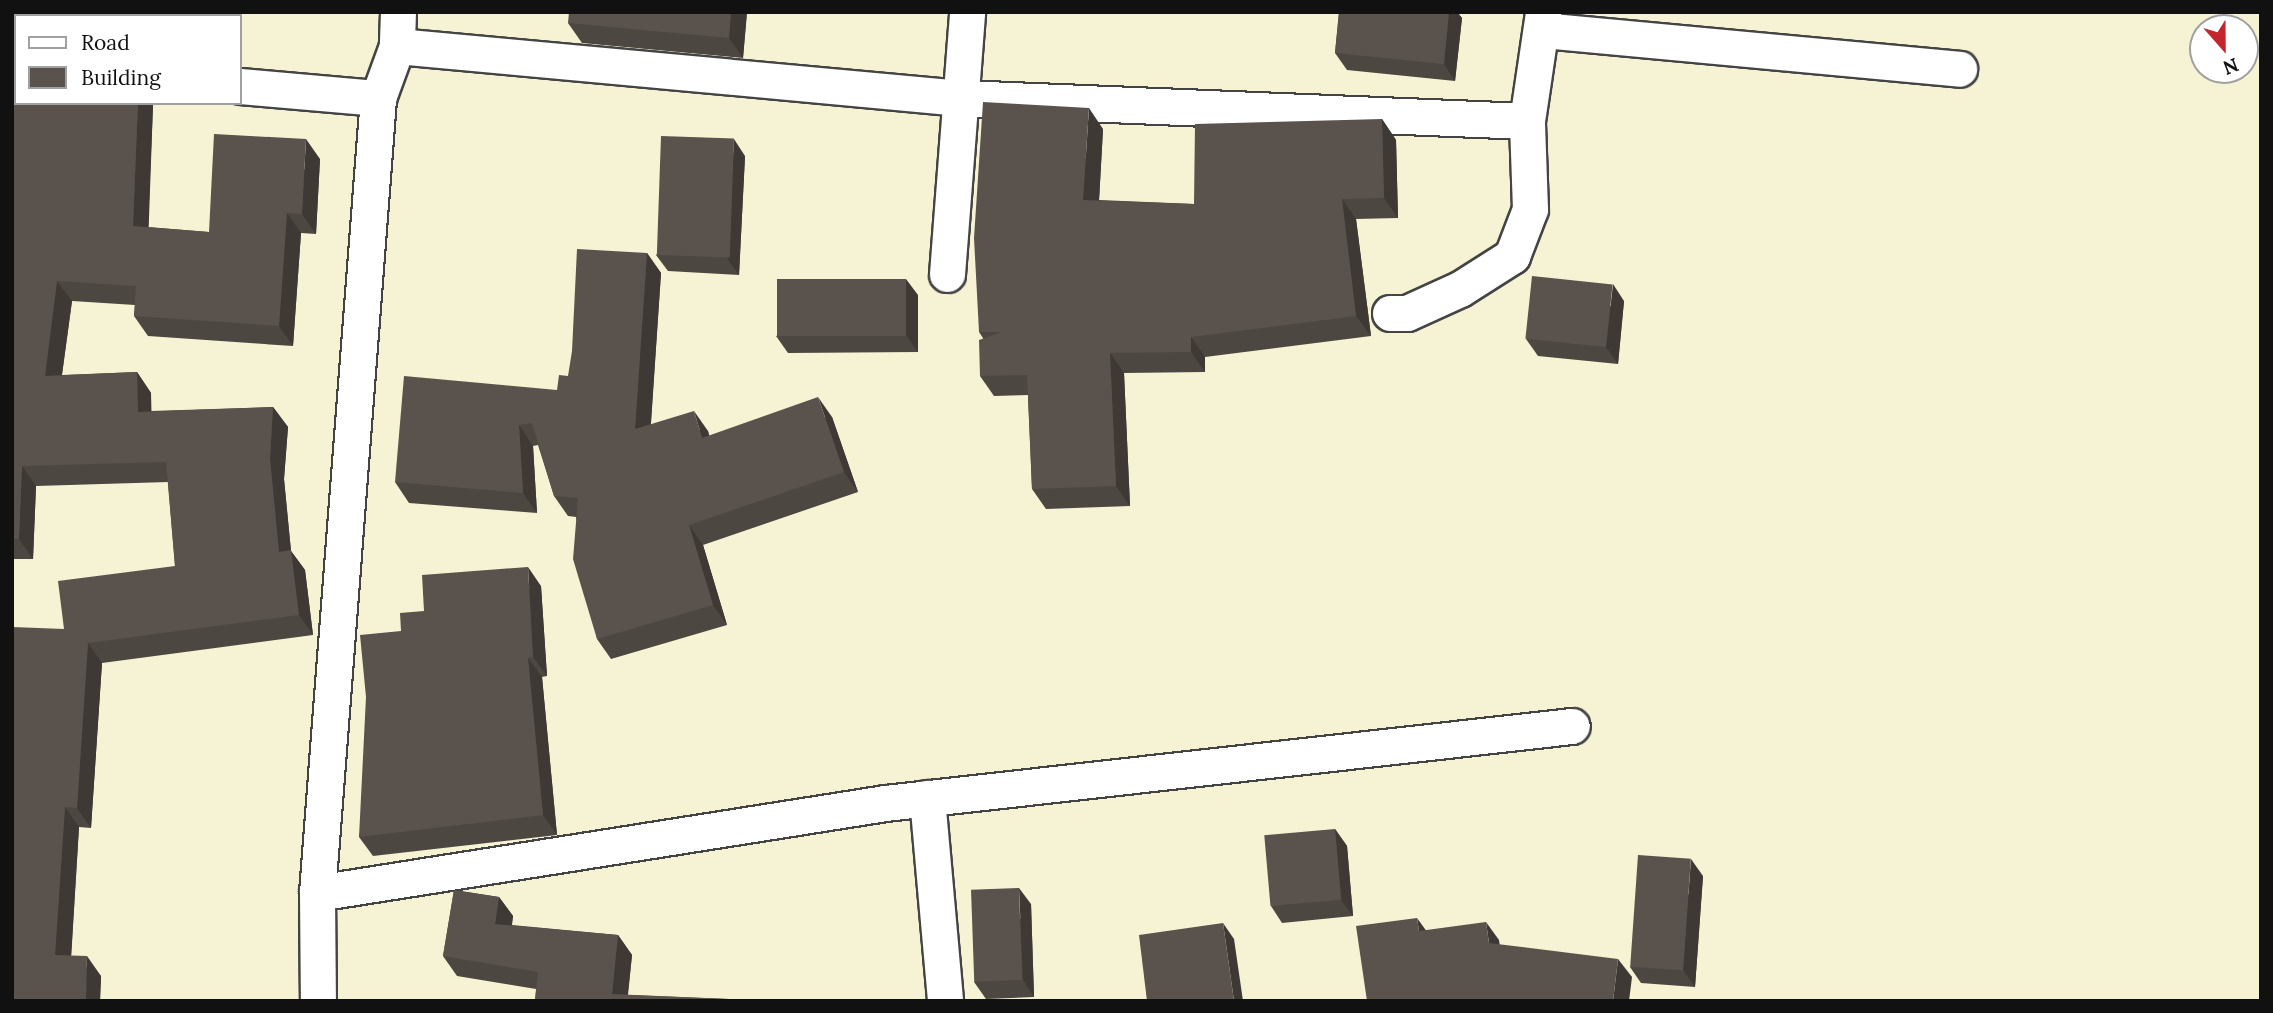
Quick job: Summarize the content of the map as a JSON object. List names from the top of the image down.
{
  "legend": ["Road", "Building"],
  "north": "bottom"
}
